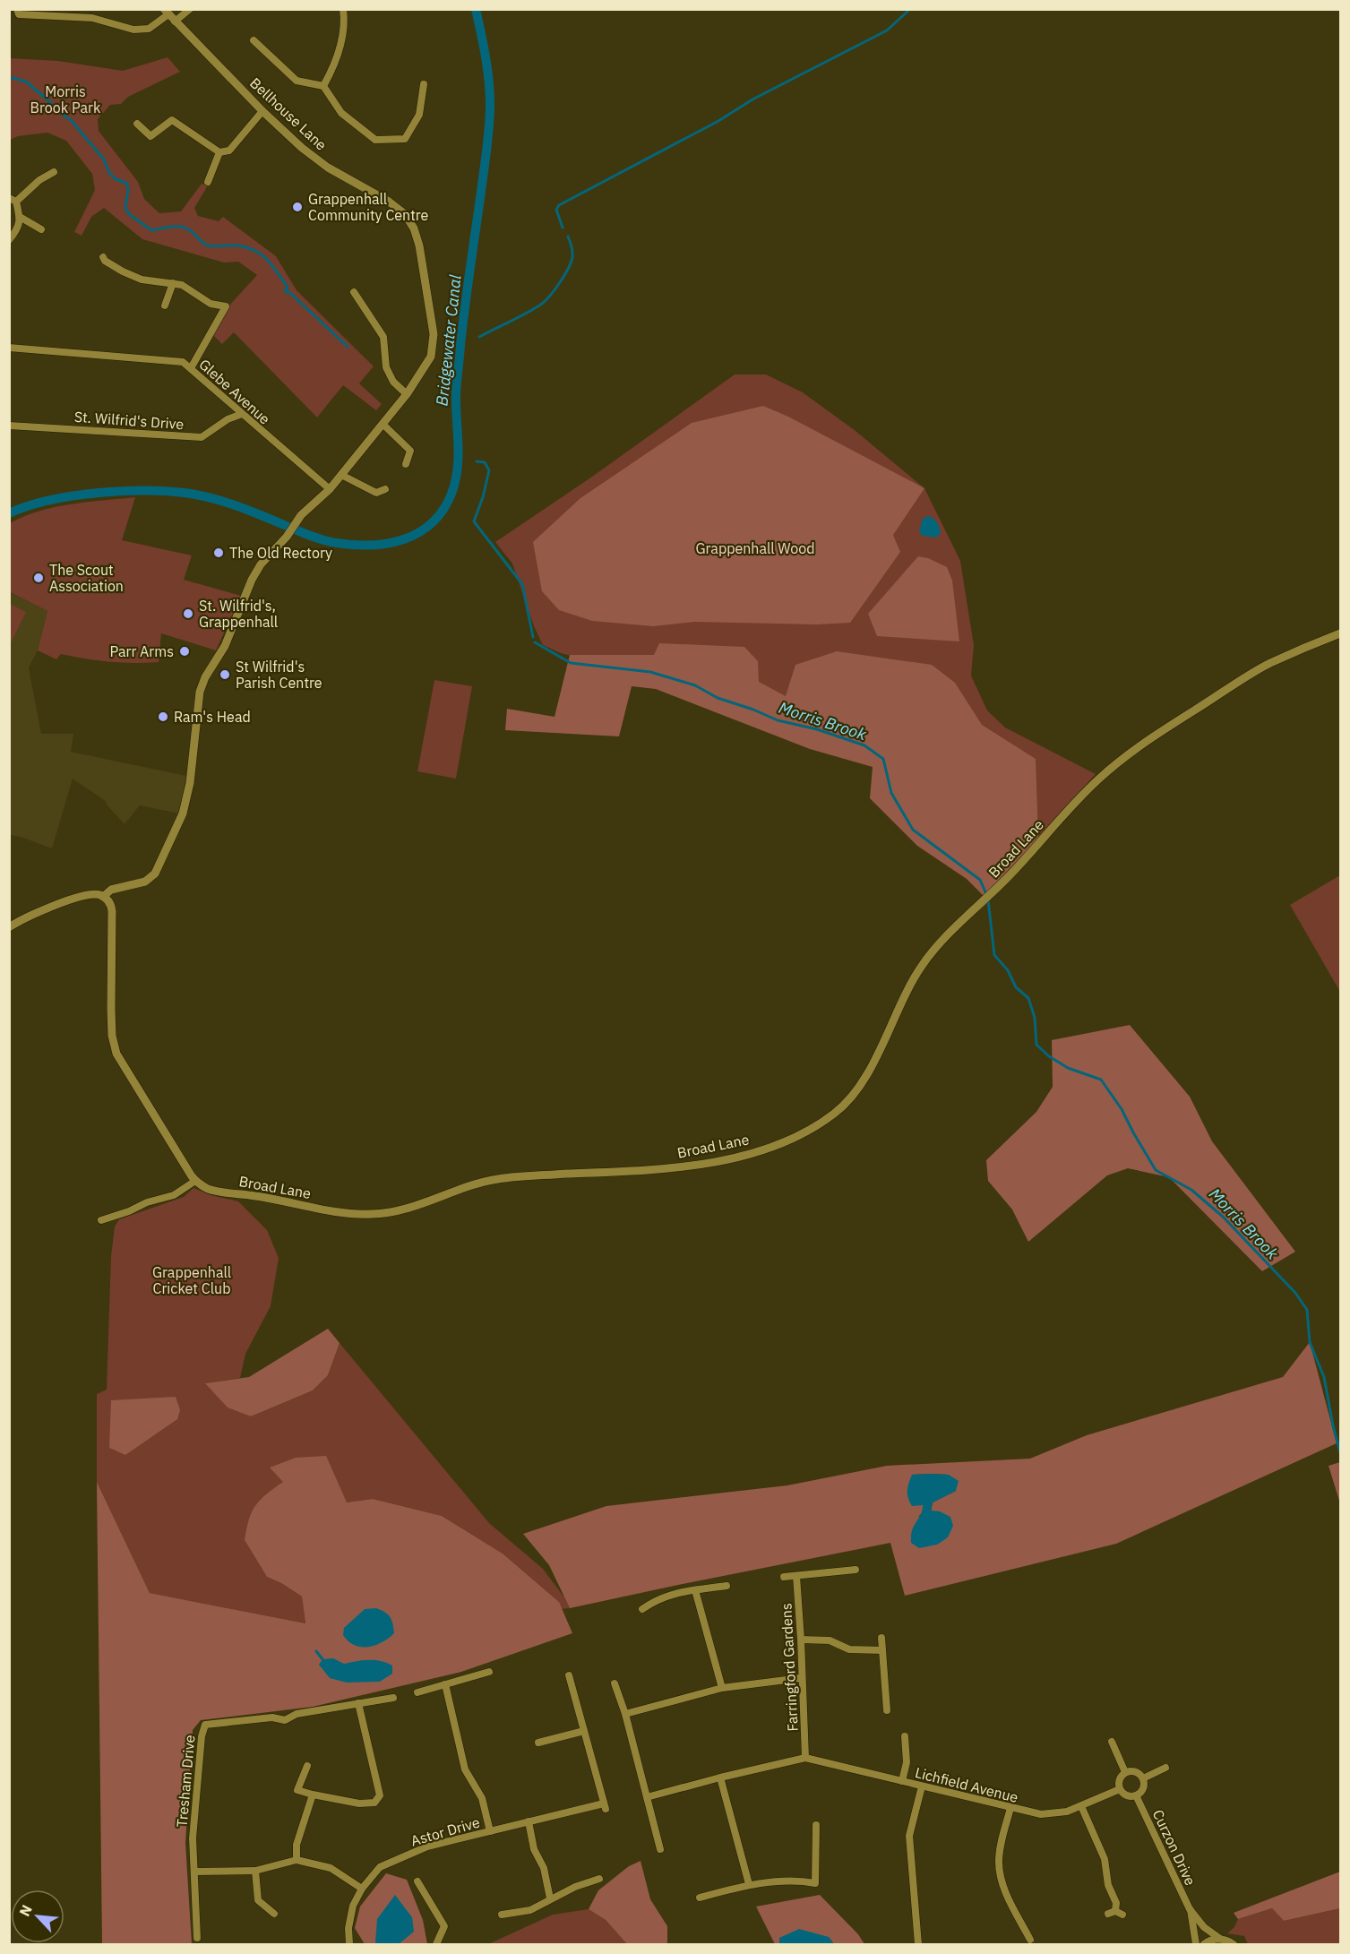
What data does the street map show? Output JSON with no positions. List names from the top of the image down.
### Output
{
  "streets": {
    "street": [
      "Bellhouse Lane",
      "Glebe Avenue",
      "St. Wilfrid's Drive",
      "Broad Lane",
      "Farringford Gardens",
      "Tresham Drive",
      "Lichfield Avenue",
      "Astor Drive",
      "Curzon Drive"
    ]
  },
  "crossings": [
    ["Bellhouse Lane", "Glebe Avenue"],
    ["Glebe Avenue", "St. Wilfrid's Drive"],
    ["Farringford Gardens", "Lichfield Avenue"],
    ["Lichfield Avenue", "Curzon Drive"]
  ],
  "water": ["Bridgewater Canal", "Morris Brook"],
  "parks": ["Morris Brook Park", "Grappenhall Wood", "Grappenhall Cricket Club"],
  "places": [
    "Grappenhall Community Centre",
    "The Old Rectory",
    "The Scout Association",
    "St. Wilfrid's, Grappenhall",
    "Parr Arms",
    "St Wilfrid's Parish Centre",
    "Ram's Head"
  ],
  "north": "top left"
}
